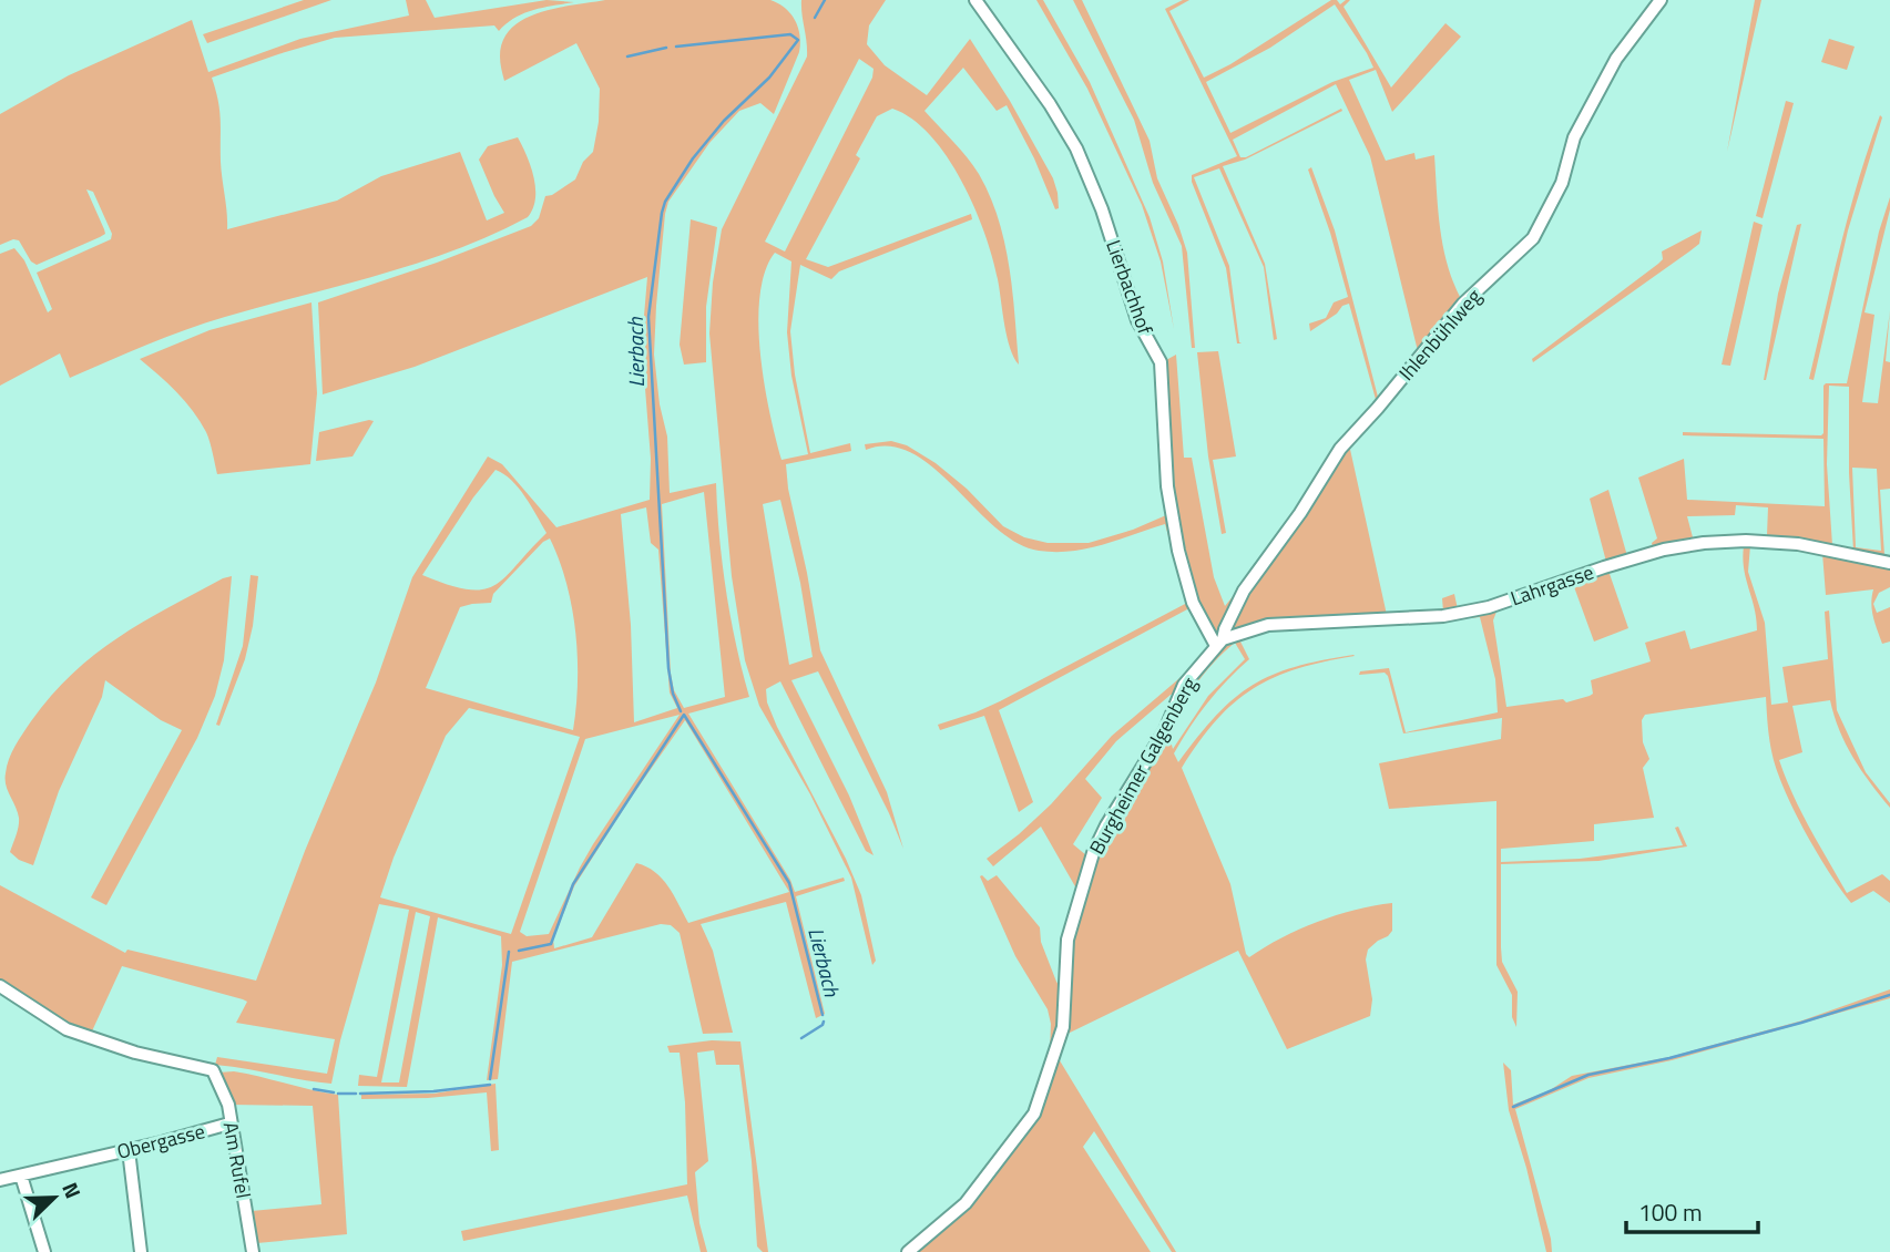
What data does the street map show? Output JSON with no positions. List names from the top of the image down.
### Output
{
  "streets": {
    "street": [
      "Lierbachhof",
      "Ihlenbühlweg",
      "Lahrgasse",
      "Burgheimer Galgenberg",
      "Obergasse",
      "Am Rufel"
    ]
  },
  "crossings": [
    ["Lierbachhof", "Ihlenbühlweg"],
    ["Lierbachhof", "Lahrgasse"],
    ["Lierbachhof", "Burgheimer Galgenberg"],
    ["Ihlenbühlweg", "Lahrgasse"],
    ["Ihlenbühlweg", "Burgheimer Galgenberg"],
    ["Lahrgasse", "Burgheimer Galgenberg"],
    ["Obergasse", "Am Rufel"]
  ],
  "water": ["Lierbach"],
  "scale_bar": "100 m",
  "north": "top right"
}
